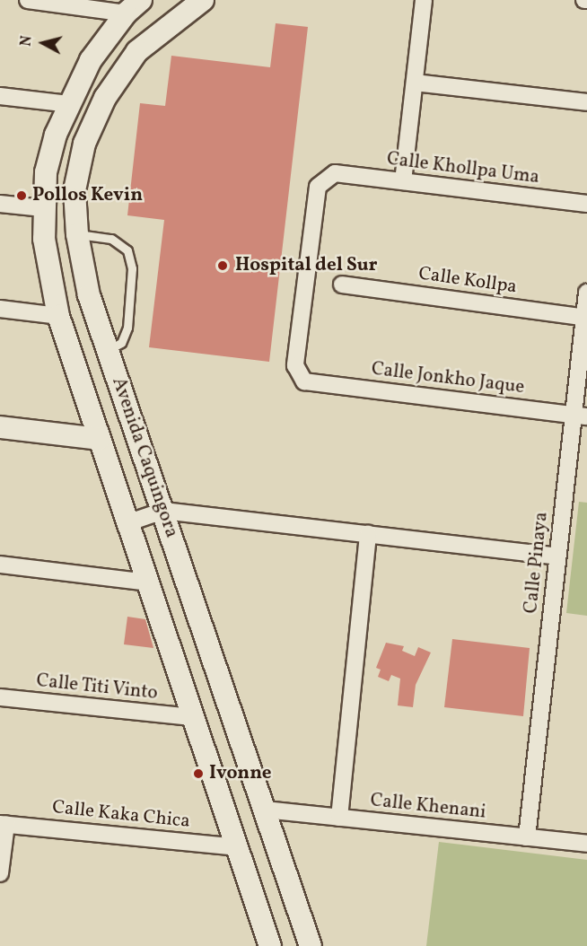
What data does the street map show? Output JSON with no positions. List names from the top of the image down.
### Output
{
  "streets": {
    "street": [
      "Calle Khollpa Uma",
      "Calle Kollpa",
      "Calle Jonkho Jaque",
      "Avenida Caquingora",
      "Calle Pinaya",
      "Calle Titi Vinto",
      "Calle Khenani",
      "Calle Kaka Chica"
    ]
  },
  "crossings": [
    ["Calle Khollpa Uma", "Calle Jonkho Jaque"],
    ["Calle Kollpa", "Calle Pinaya"],
    ["Calle Jonkho Jaque", "Calle Pinaya"],
    ["Avenida Caquingora", "Calle Titi Vinto"],
    ["Avenida Caquingora", "Calle Khenani"],
    ["Avenida Caquingora", "Calle Kaka Chica"],
    ["Calle Pinaya", "Calle Khenani"]
  ],
  "places": ["Pollos Kevin", "Hospital del Sur", "Ivonne"],
  "north": "left"
}
